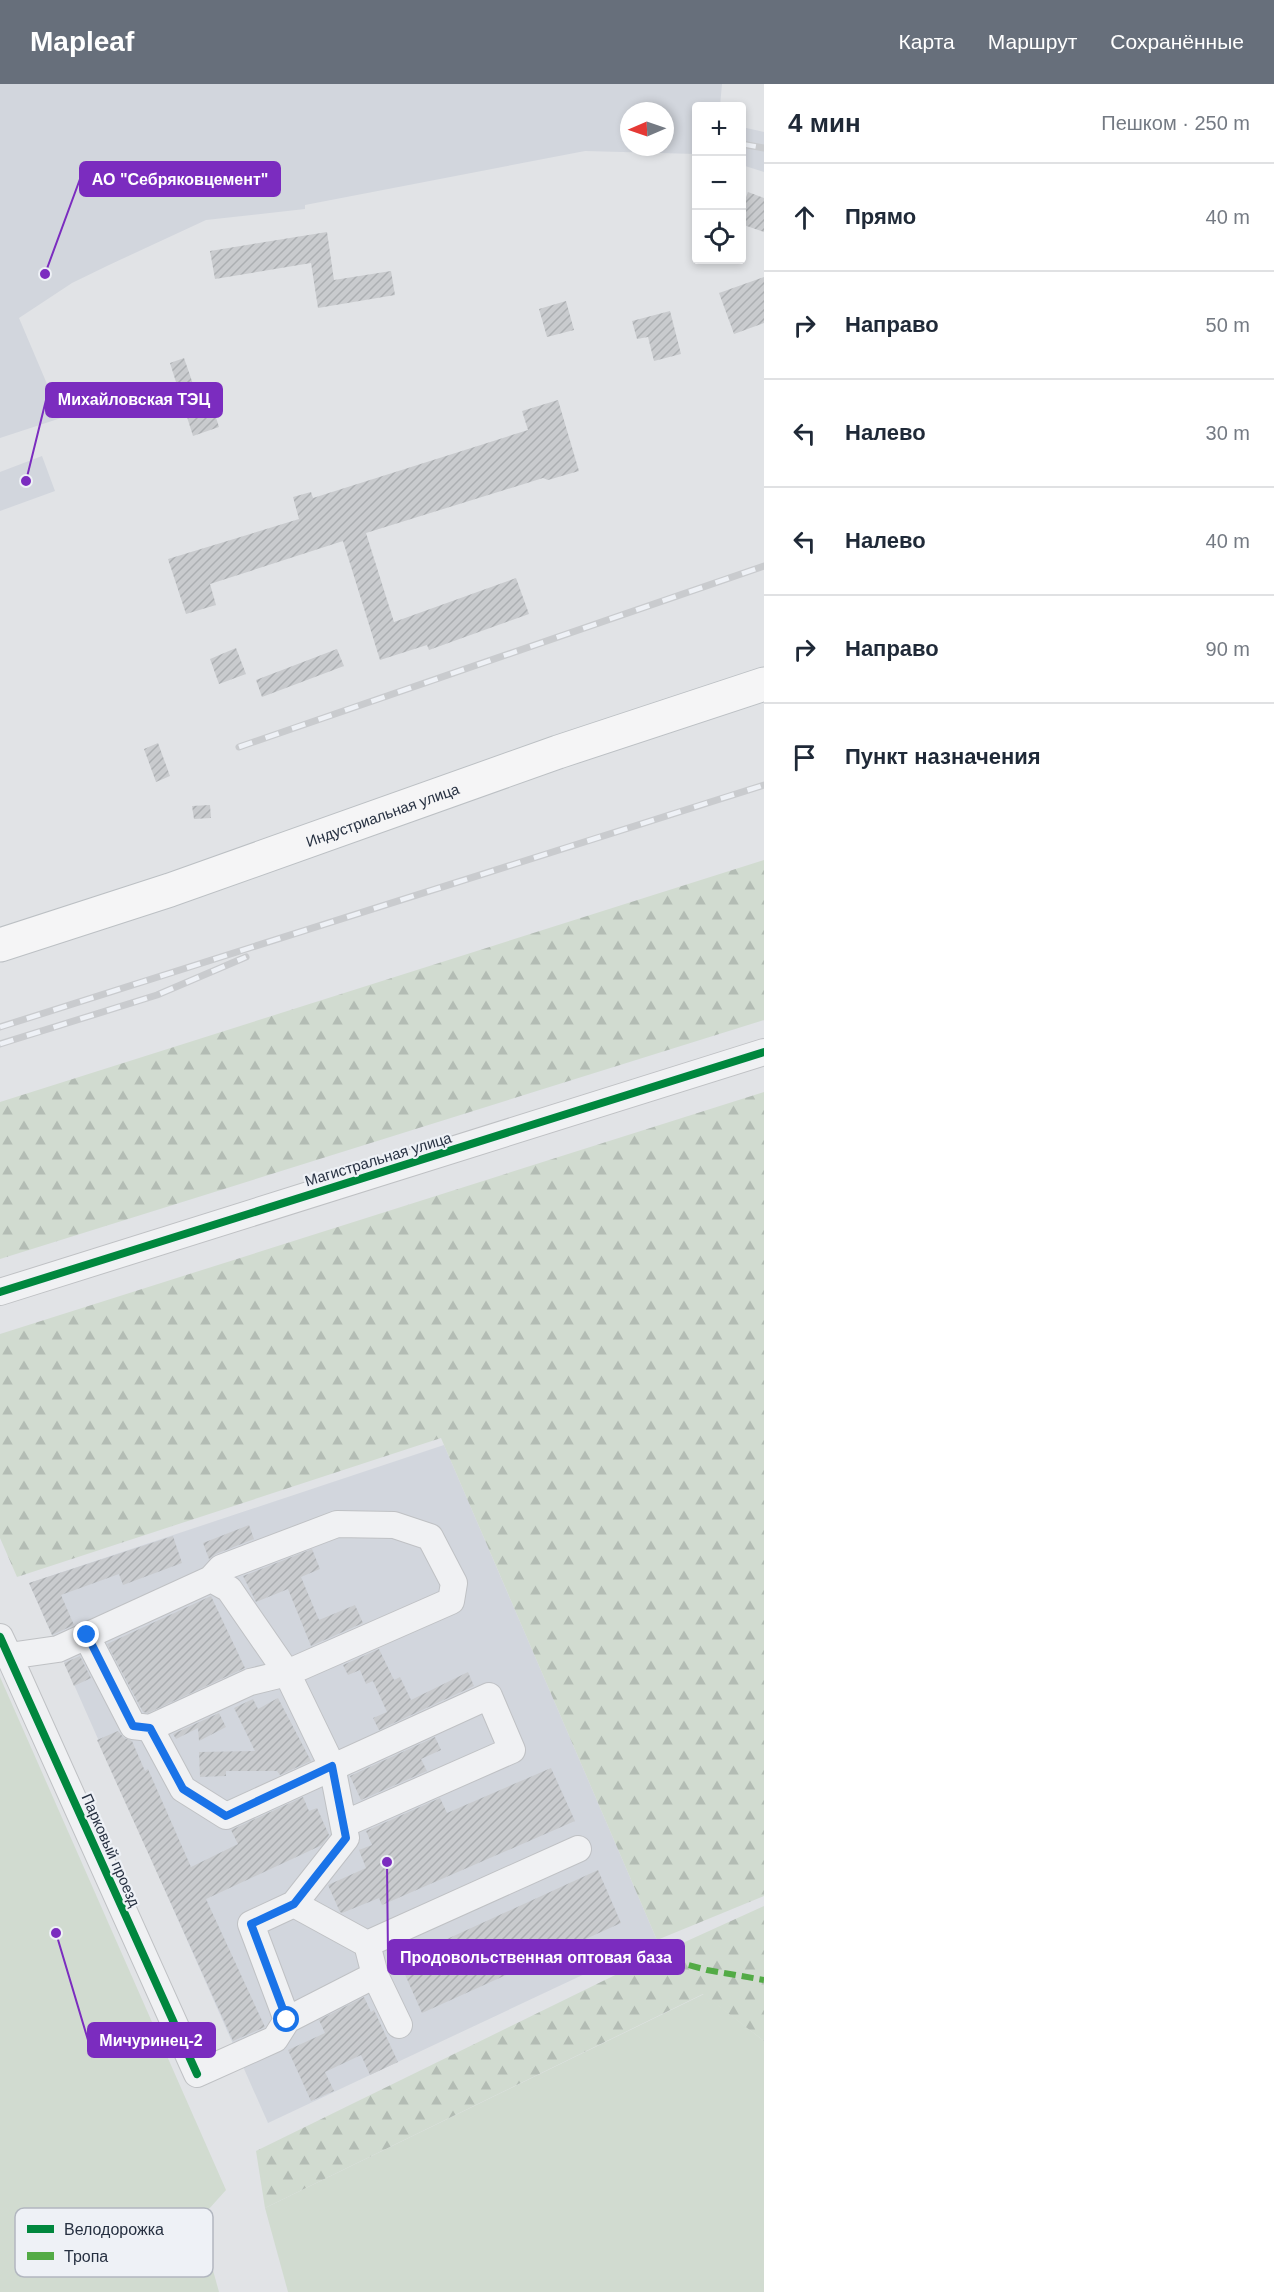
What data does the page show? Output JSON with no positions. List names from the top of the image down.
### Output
{
  "streets": {
    "main road": ["Индустриальная улица"],
    "street": ["Магистральная улица", "Парковый проезд"]
  },
  "places": [
    "АО \"Себряковцемент\"",
    "Михайловская ТЭЦ",
    "Продовольственная оптовая база",
    "Мичуринец-2"
  ],
  "legend": ["Велодорожка", "Тропа"],
  "north": "left",
  "page": {
    "header": "Mapleaf",
    "nav": ["Карта", "Маршрут", "Сохранённые"],
    "heading": ["4 мин", "Пешком · 250 m"],
    "map_buttons": ["+", "−"],
    "list": [
      ["Прямо", "40 m"],
      ["Направо", "50 m"],
      ["Налево", "30 m"],
      ["Налево", "40 m"],
      ["Направо", "90 m"],
      "Пункт назначения"
    ]
  }
}
